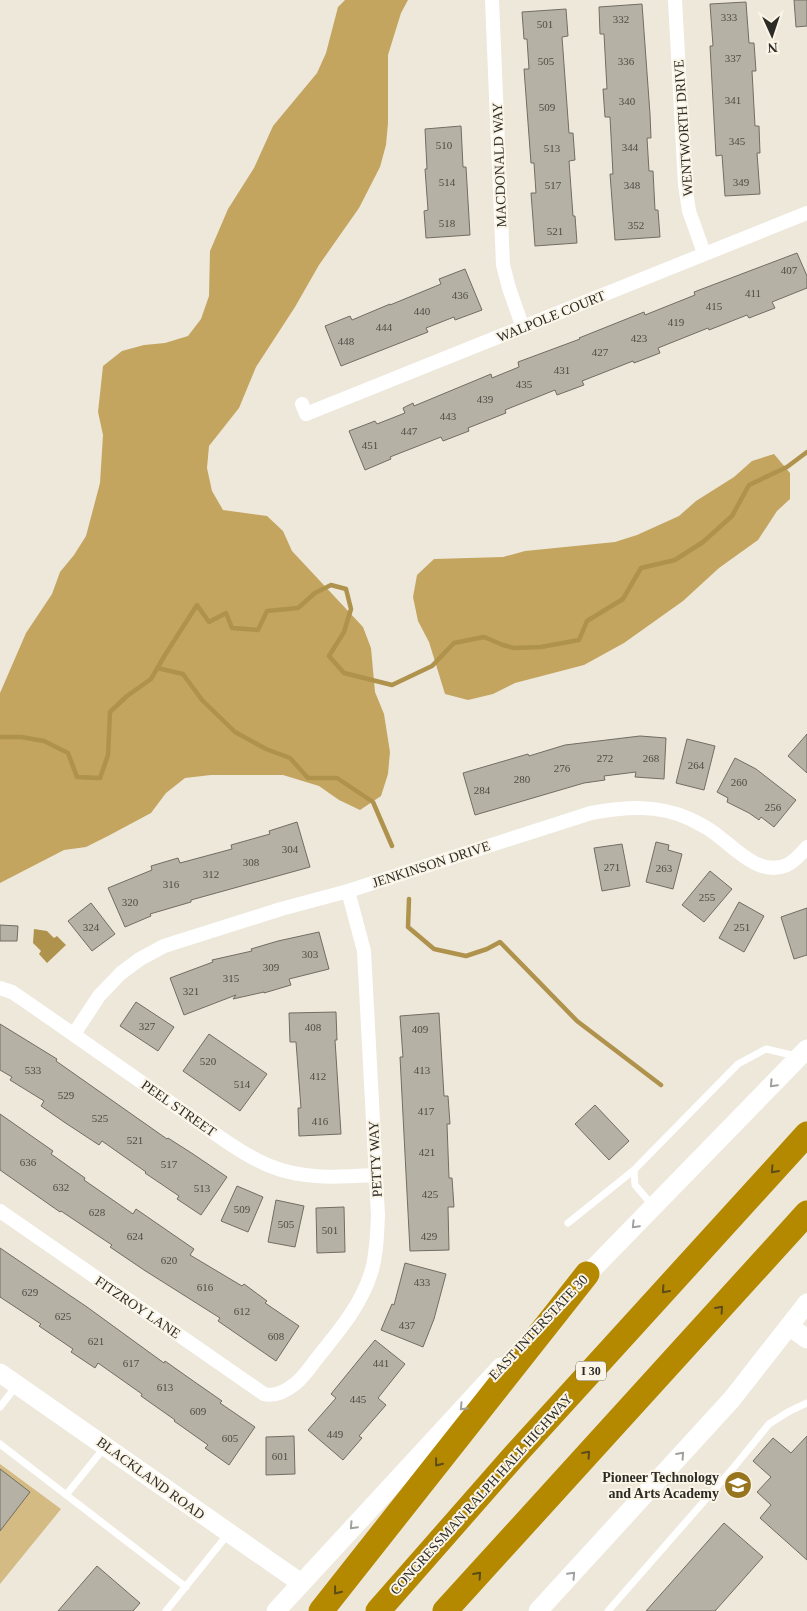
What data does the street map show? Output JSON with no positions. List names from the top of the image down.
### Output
{
  "streets": {
    "highway": ["I 30", "CONGRESSMAN RALPH HALL HIGHWAY"],
    "main road": ["EAST INTERSTATE 30", "BLACKLAND ROAD"],
    "street": [
      "WENTWORTH DRIVE",
      "MACDONALD WAY",
      "WALPOLE COURT",
      "JENKINSON DRIVE",
      "PEEL STREET",
      "PETTY WAY",
      "FITZROY LANE"
    ]
  },
  "crossings": [
    ["WENTWORTH DRIVE", "WALPOLE COURT"],
    ["MACDONALD WAY", "WALPOLE COURT"],
    ["JENKINSON DRIVE", "PEEL STREET"],
    ["JENKINSON DRIVE", "PETTY WAY"],
    ["PEEL STREET", "PETTY WAY"],
    ["PETTY WAY", "FITZROY LANE"],
    ["EAST INTERSTATE 30", "BLACKLAND ROAD"]
  ],
  "one_way": ["EAST INTERSTATE 30"],
  "places": {
    "school or university": ["Pioneer Technology and Arts Academy"]
  },
  "house_numbers": [
    "333",
    "332",
    "501",
    "337",
    "505",
    "336",
    "341",
    "340",
    "509",
    "345",
    "510",
    "344",
    "513",
    "514",
    "349",
    "517",
    "348",
    "518",
    "352",
    "521",
    "407",
    "411",
    "436",
    "415",
    "440",
    "419",
    "444",
    "423",
    "448",
    "427",
    "431",
    "435",
    "439",
    "443",
    "447",
    "451",
    "272",
    "268",
    "264",
    "276",
    "280",
    "260",
    "284",
    "256",
    "304",
    "308",
    "271",
    "263",
    "312",
    "316",
    "255",
    "320",
    "324",
    "251",
    "303",
    "309",
    "315",
    "321",
    "327",
    "408",
    "409",
    "520",
    "533",
    "413",
    "412",
    "514",
    "529",
    "417",
    "525",
    "416",
    "521",
    "421",
    "636",
    "517",
    "632",
    "513",
    "425",
    "509",
    "628",
    "505",
    "501",
    "624",
    "429",
    "620",
    "433",
    "616",
    "629",
    "612",
    "625",
    "437",
    "608",
    "621",
    "617",
    "441",
    "613",
    "445",
    "609",
    "449",
    "605",
    "601"
  ],
  "north": "bottom"
}
